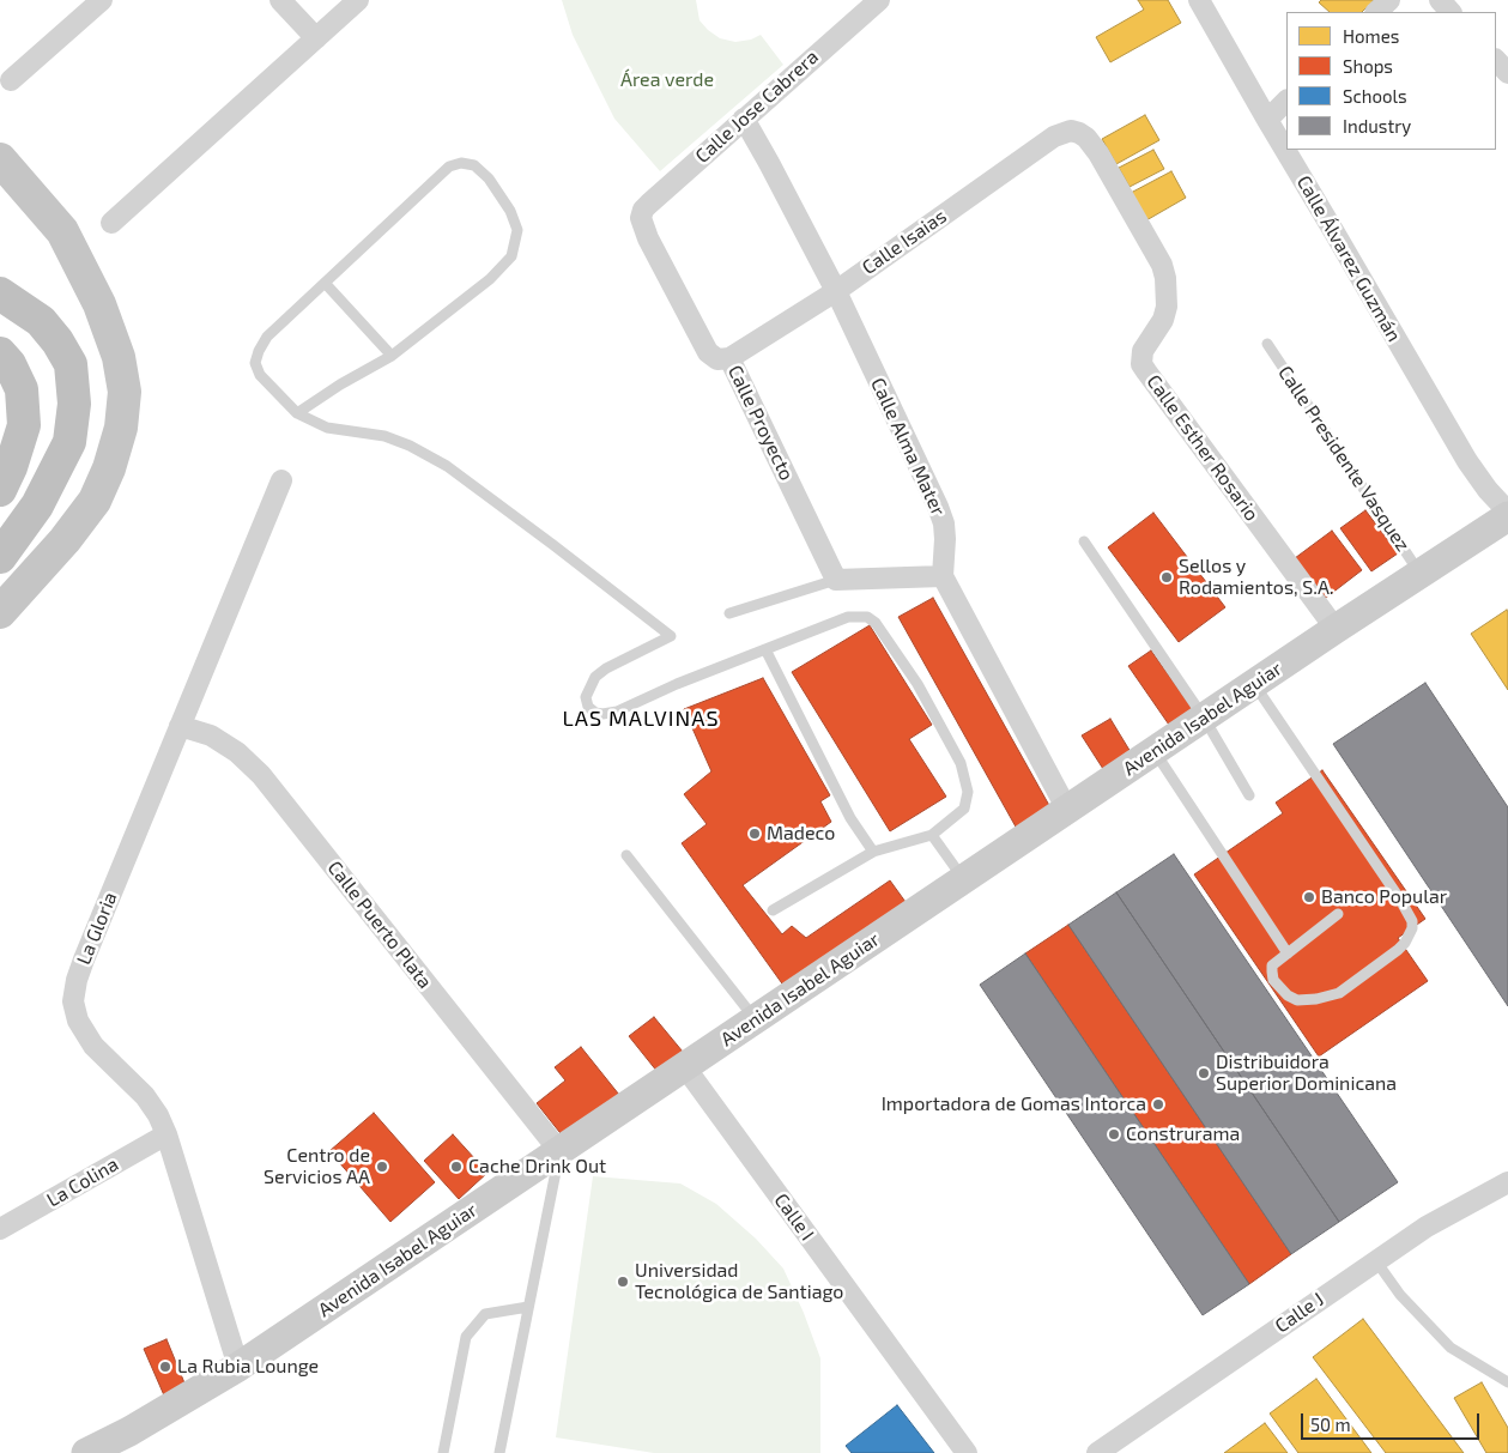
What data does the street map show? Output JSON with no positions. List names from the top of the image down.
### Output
{
  "streets": {
    "main road": ["Avenida Isabel Aguiar"],
    "street": [
      "Calle Jose Cabrera",
      "Calle Isaias",
      "Calle Álvarez Guzmán",
      "Calle Proyecto",
      "Calle Alma Mater",
      "Calle Esther Rosario",
      "Calle Puerto Plata",
      "La Gloria",
      "La Colina",
      "Calle I",
      "Calle J"
    ],
    "lane": ["Calle Presidente Vasquez"]
  },
  "crossings": [
    ["Calle Jose Cabrera", "Calle Proyecto"],
    ["Calle Jose Cabrera", "Calle Alma Mater"],
    ["Calle Isaias", "Calle Proyecto"],
    ["Calle Isaias", "Calle Alma Mater"],
    ["Calle Isaias", "Calle Esther Rosario"],
    ["Calle Esther Rosario", "Avenida Isabel Aguiar"],
    ["Calle Presidente Vasquez", "Avenida Isabel Aguiar"],
    ["Avenida Isabel Aguiar", "Calle Puerto Plata"],
    ["Avenida Isabel Aguiar", "La Gloria"],
    ["Avenida Isabel Aguiar", "Calle I"],
    ["Calle Puerto Plata", "La Gloria"],
    ["La Gloria", "La Colina"]
  ],
  "districts": ["LAS MALVINAS"],
  "parks": ["Área verde"],
  "places": [
    "Sellos y Rodamientos, S.A.",
    "Madeco",
    "Banco Popular",
    "Distribuidora Superior Dominicana",
    "Importadora de Gomas Intorca",
    "Construrama",
    "Centro de Servicios AA",
    "Cache Drink Out",
    "Universidad Tecnológica de Santiago",
    "La Rubia Lounge"
  ],
  "legend": [
    "Homes",
    "Shops",
    "Schools",
    "Industry"
  ],
  "scale_bar": "50 m"
}
